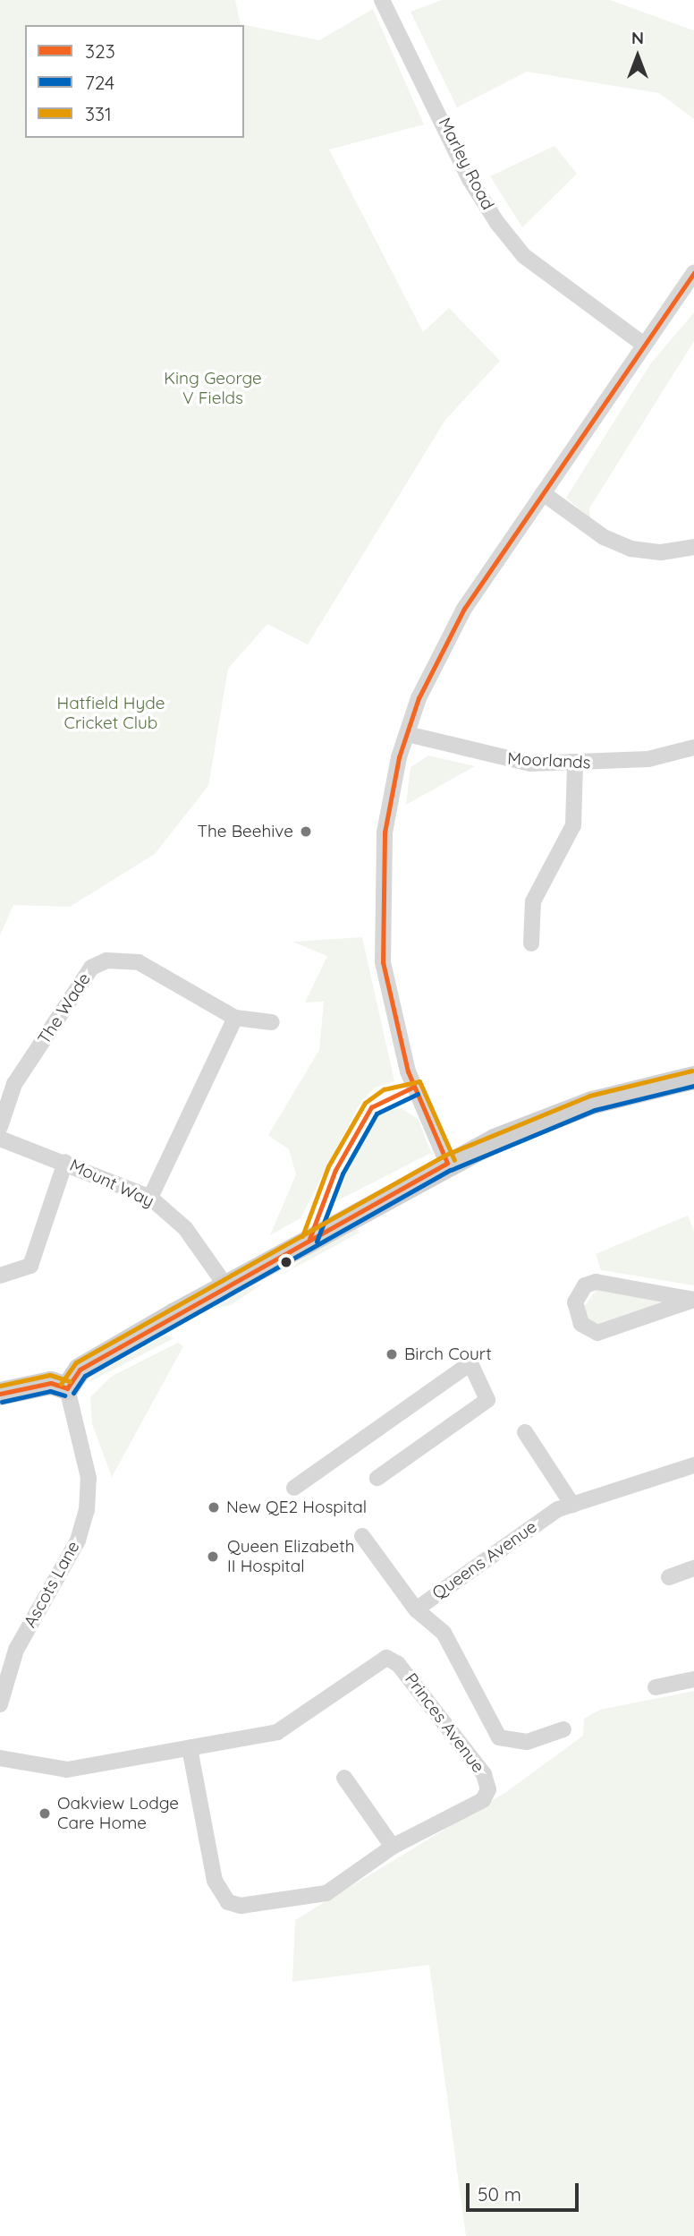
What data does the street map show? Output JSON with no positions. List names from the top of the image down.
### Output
{
  "streets": {
    "street": [
      "Marley Road",
      "Moorlands",
      "The Wade",
      "Mount Way",
      "Queens Avenue",
      "Ascots Lane",
      "Princes Avenue"
    ]
  },
  "parks": ["King George V Fields", "Hatfield Hyde Cricket Club"],
  "places": [
    "The Beehive",
    "Birch Court",
    "New QE2 Hospital",
    "Queen Elizabeth II Hospital",
    "Oakview Lodge Care Home"
  ],
  "lines": ["transit line 323", "transit line 331", "transit line 724"],
  "legend": ["323", "724", "331"],
  "scale_bar": "50 m",
  "north": "top"
}
